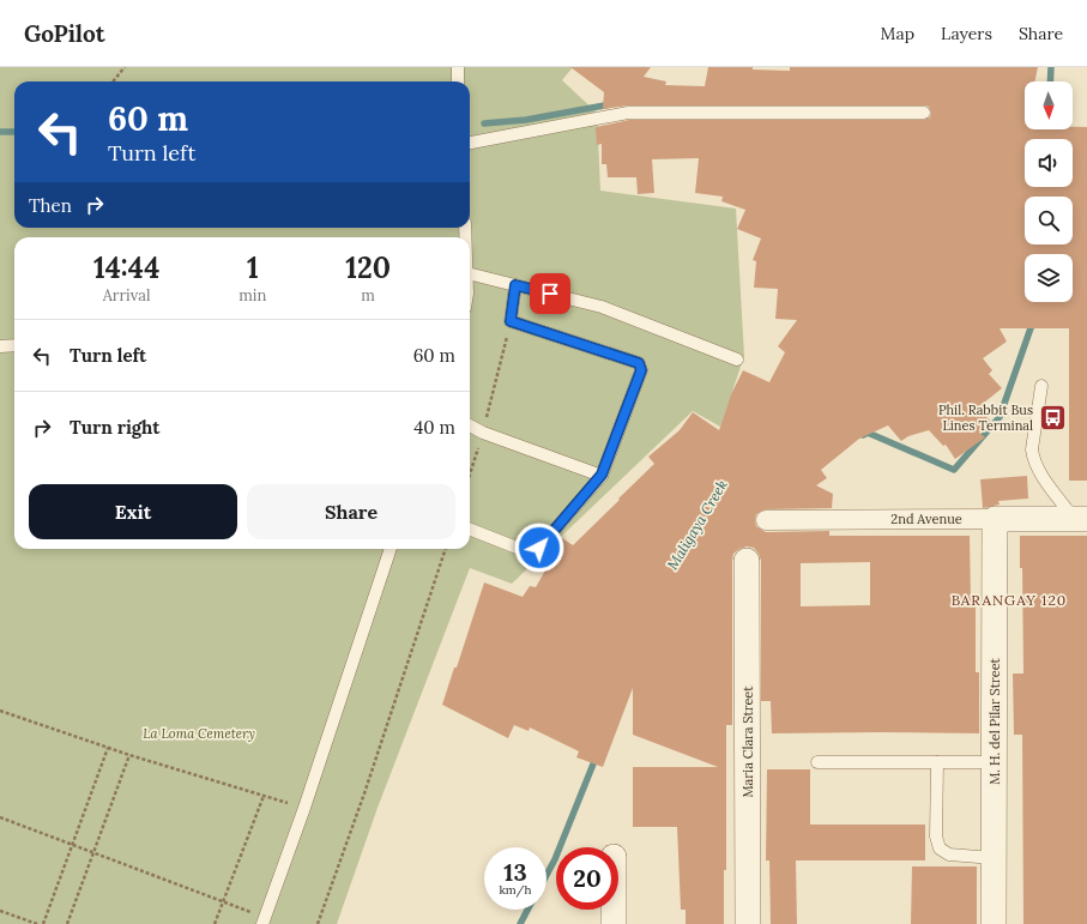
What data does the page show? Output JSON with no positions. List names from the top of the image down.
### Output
{
  "streets": {
    "street": ["2nd Avenue", "M. H. del Pilar Street", "Maria Clara Street"]
  },
  "crossings": [
    ["2nd Avenue", "M. H. del Pilar Street"]
  ],
  "districts": ["BARANGAY 120"],
  "water": ["Maligaya Creek"],
  "parks": ["La Loma Cemetery"],
  "places": {
    "bus stop": ["Phil. Rabbit Bus Lines Terminal"]
  },
  "north": "bottom",
  "page": {
    "header": "GoPilot",
    "nav": ["Map", "Layers", "Share"],
    "turn": ["60 m", "Turn left"],
    "then": "Then",
    "eta": [
      "14:44",
      "Arrival",
      "1",
      "min",
      "120",
      "m"
    ],
    "list": [
      {
        "name": "Turn left",
        "value": "60 m"
      },
      {
        "name": "Turn right",
        "value": "40 m"
      }
    ],
    "buttons": ["Exit", "Share"],
    "speed": "13 km/h",
    "limit": "20"
  }
}
